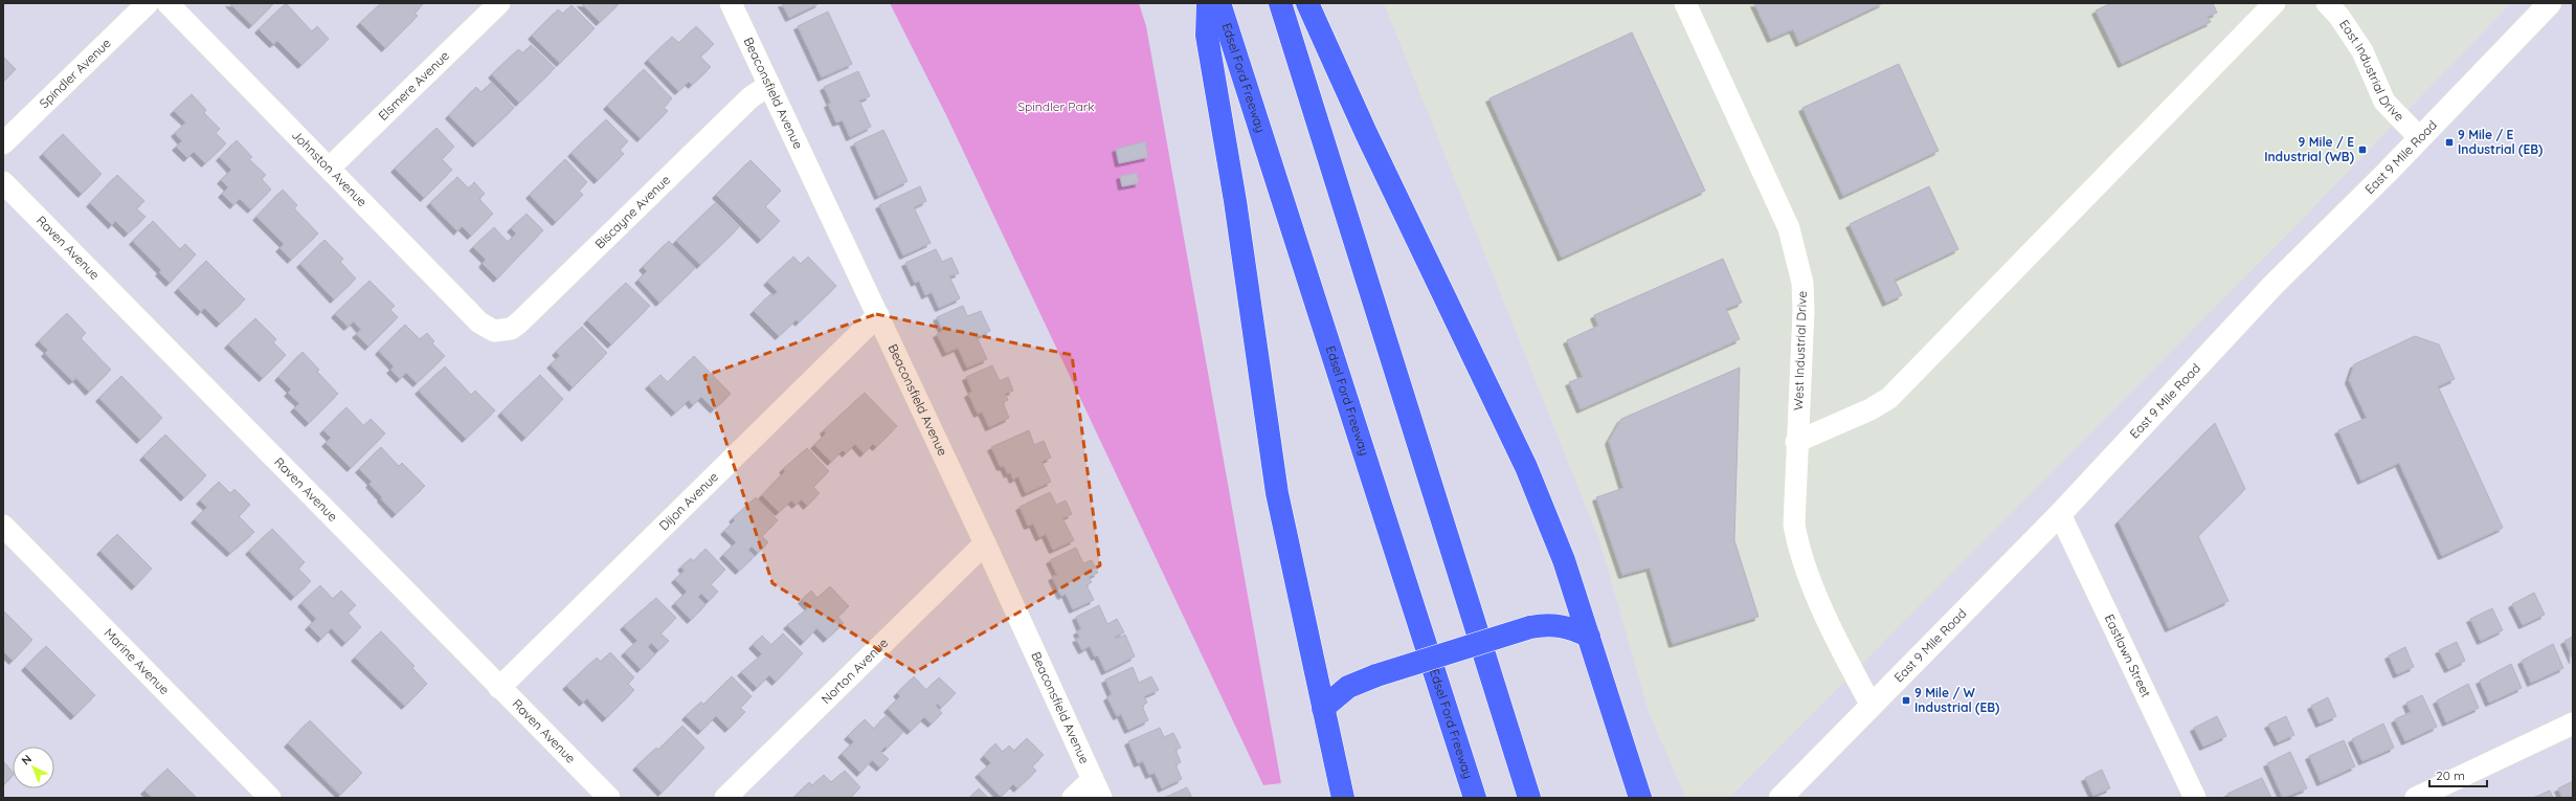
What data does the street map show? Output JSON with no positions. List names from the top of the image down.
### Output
{
  "streets": {
    "highway": ["Edsel Ford Freeway"],
    "main road": ["East 9 Mile Road"],
    "street": [
      "East Industrial Drive",
      "Spindler Avenue",
      "Elsmere Avenue",
      "Beaconsfield Avenue",
      "Johnston Avenue",
      "Biscayne Avenue",
      "Raven Avenue",
      "West Industrial Drive",
      "Dijon Avenue",
      "Eastlawn Street",
      "Marine Avenue",
      "Norton Avenue"
    ]
  },
  "crossings": [
    ["East Industrial Drive", "East 9 Mile Road"],
    ["Elsmere Avenue", "Johnston Avenue"],
    ["Beaconsfield Avenue", "Biscayne Avenue"],
    ["Beaconsfield Avenue", "Dijon Avenue"],
    ["Beaconsfield Avenue", "Norton Avenue"],
    ["East 9 Mile Road", "West Industrial Drive"],
    ["East 9 Mile Road", "Eastlawn Street"],
    ["Johnston Avenue", "Biscayne Avenue"],
    ["Raven Avenue", "Dijon Avenue"]
  ],
  "parks": ["Spindler Park"],
  "places": {
    "transit": ["9 Mile / E Industrial (EB)", "9 Mile / E Industrial (WB)", "9 Mile / W Industrial (EB)"]
  },
  "scale_bar": "20 m",
  "north": "top left"
}
